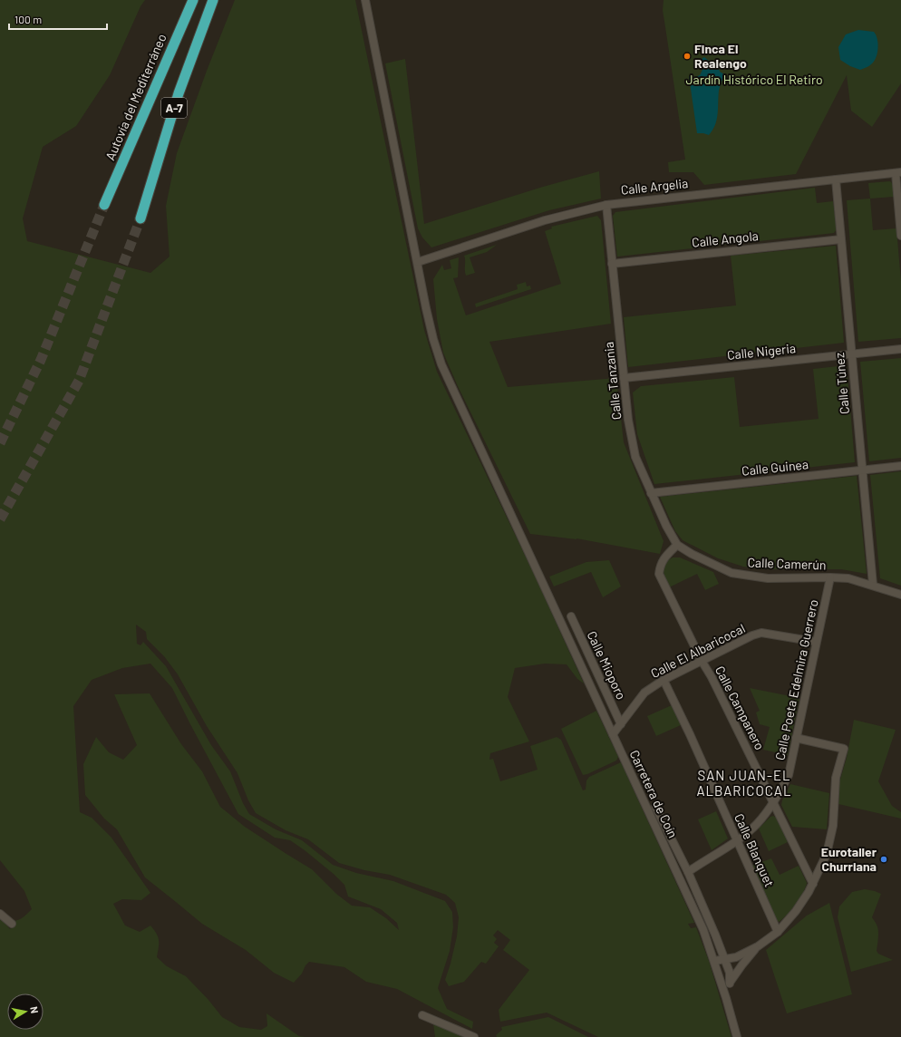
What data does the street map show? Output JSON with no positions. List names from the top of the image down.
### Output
{
  "streets": {
    "highway": ["Autovía del Mediterráneo", "A-7"],
    "street": [
      "Calle Argelia",
      "Calle Angola",
      "Calle Nigeria",
      "Calle Tanzania",
      "Calle Túnez",
      "Calle Guinea",
      "Calle Camerún",
      "Calle El Albaricocal",
      "Calle Mioporo",
      "Calle Poeta Edelmira Guerrero",
      "Calle Campanero",
      "Carretera de Coín",
      "Calle Blanquet"
    ]
  },
  "crossings": [
    ["Calle Argelia", "Calle Tanzania"],
    ["Calle Argelia", "Calle Túnez"],
    ["Calle Argelia", "Carretera de Coín"],
    ["Calle Angola", "Calle Tanzania"],
    ["Calle Angola", "Calle Túnez"],
    ["Calle Nigeria", "Calle Tanzania"],
    ["Calle Nigeria", "Calle Túnez"],
    ["Calle Tanzania", "Calle Guinea"],
    ["Calle Tanzania", "Calle Camerún"],
    ["Calle Tanzania", "Calle Campanero"],
    ["Calle Túnez", "Calle Guinea"],
    ["Calle Túnez", "Calle Camerún"],
    ["Calle Camerún", "Calle Poeta Edelmira Guerrero"],
    ["Calle Camerún", "Calle Campanero"],
    ["Calle El Albaricocal", "Calle Mioporo"],
    ["Calle El Albaricocal", "Calle Poeta Edelmira Guerrero"],
    ["Calle El Albaricocal", "Calle Campanero"],
    ["Calle El Albaricocal", "Carretera de Coín"],
    ["Calle El Albaricocal", "Calle Blanquet"],
    ["Calle Poeta Edelmira Guerrero", "Calle Campanero"],
    ["Calle Poeta Edelmira Guerrero", "Carretera de Coín"],
    ["Calle Poeta Edelmira Guerrero", "Calle Blanquet"]
  ],
  "districts": ["SAN JUAN-EL ALBARICOCAL"],
  "parks": ["Jardín Histórico El Retiro"],
  "places": ["Finca El Realengo", "Eurotaller Churriana"],
  "scale_bar": "100 m",
  "north": "right"
}
